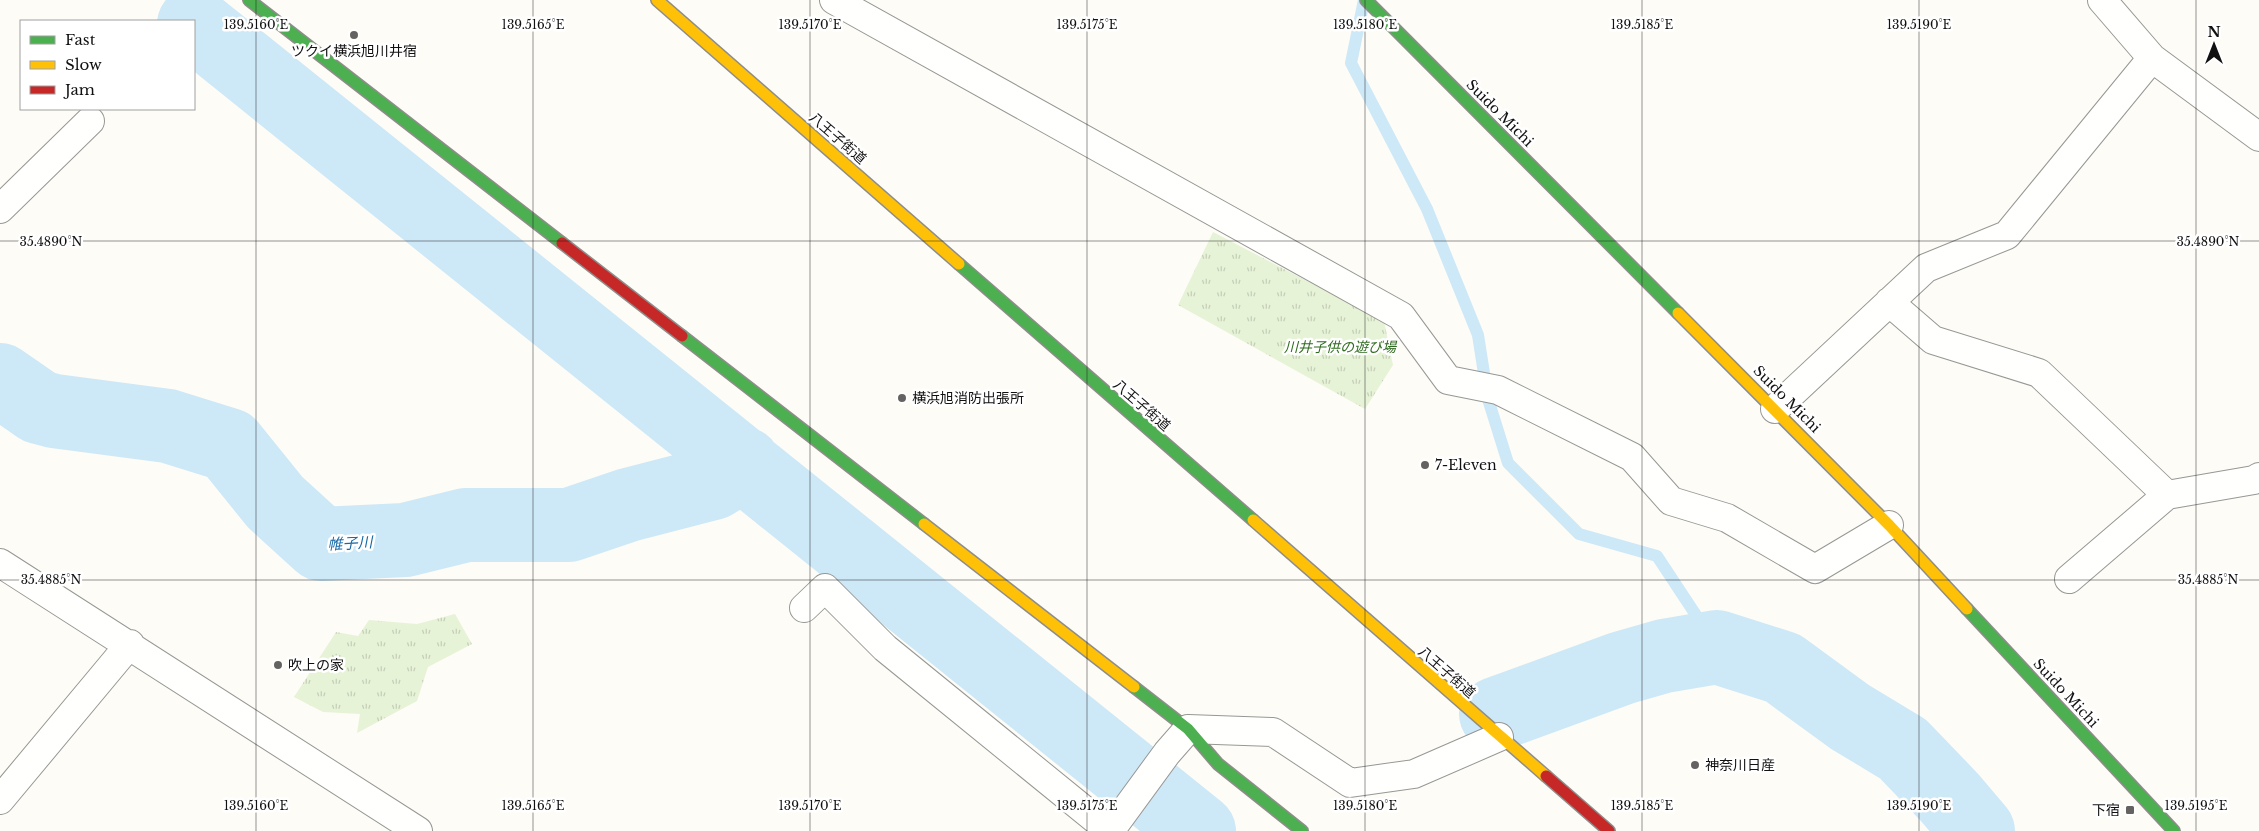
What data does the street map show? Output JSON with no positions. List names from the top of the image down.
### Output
{
  "streets": {
    "main road": ["Suido Michi", "八王子街道"]
  },
  "water": ["帷子川"],
  "parks": ["川井子供の遊び場"],
  "places": {
    "other": [
      "ツクイ横浜旭川井宿",
      "横浜旭消防出張所",
      "7-Eleven",
      "吹上の家",
      "神奈川日産"
    ],
    "transit": ["下宿"]
  },
  "legend": ["Fast", "Slow", "Jam"],
  "north": "top",
  "coordinates": [
    "139.5160°E",
    "139.5165°E",
    "139.5170°E",
    "139.5175°E",
    "139.5180°E",
    "139.5185°E",
    "139.5190°E",
    "35.4890°N",
    "35.4885°N",
    "139.5195°E"
  ]
}
